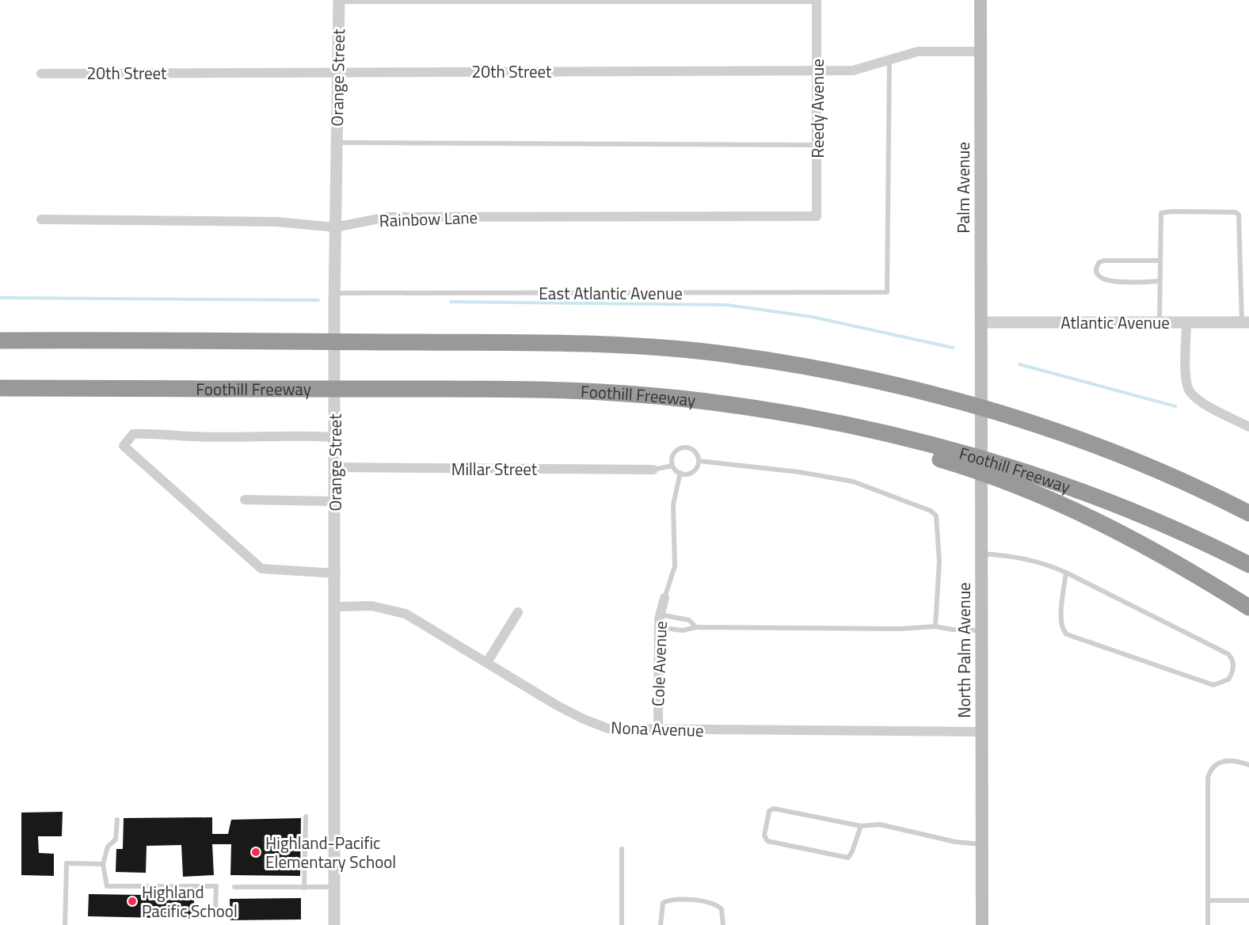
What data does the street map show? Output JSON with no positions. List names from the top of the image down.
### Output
{
  "streets": {
    "highway": ["Foothill Freeway"],
    "main road": ["Palm Avenue", "North Palm Avenue"],
    "street": [
      "20th Street",
      "Orange Street",
      "Reedy Avenue",
      "Rainbow Lane",
      "Atlantic Avenue",
      "Millar Street",
      "Cole Avenue",
      "Nona Avenue"
    ],
    "lane": ["East Atlantic Avenue"]
  },
  "crossings": [
    ["20th Street", "Orange Street"],
    ["20th Street", "Reedy Avenue"],
    ["20th Street", "Palm Avenue"],
    ["20th Street", "East Atlantic Avenue"],
    ["Orange Street", "Rainbow Lane"],
    ["Orange Street", "East Atlantic Avenue"],
    ["Orange Street", "Millar Street"],
    ["Orange Street", "Nona Avenue"],
    ["Reedy Avenue", "Rainbow Lane"],
    ["Palm Avenue", "Atlantic Avenue"],
    ["Palm Avenue", "North Palm Avenue"],
    ["North Palm Avenue", "Nona Avenue"],
    ["Cole Avenue", "Nona Avenue"]
  ],
  "places": ["Highland-Pacific Elementary School", "Highland Pacific School"]
}
